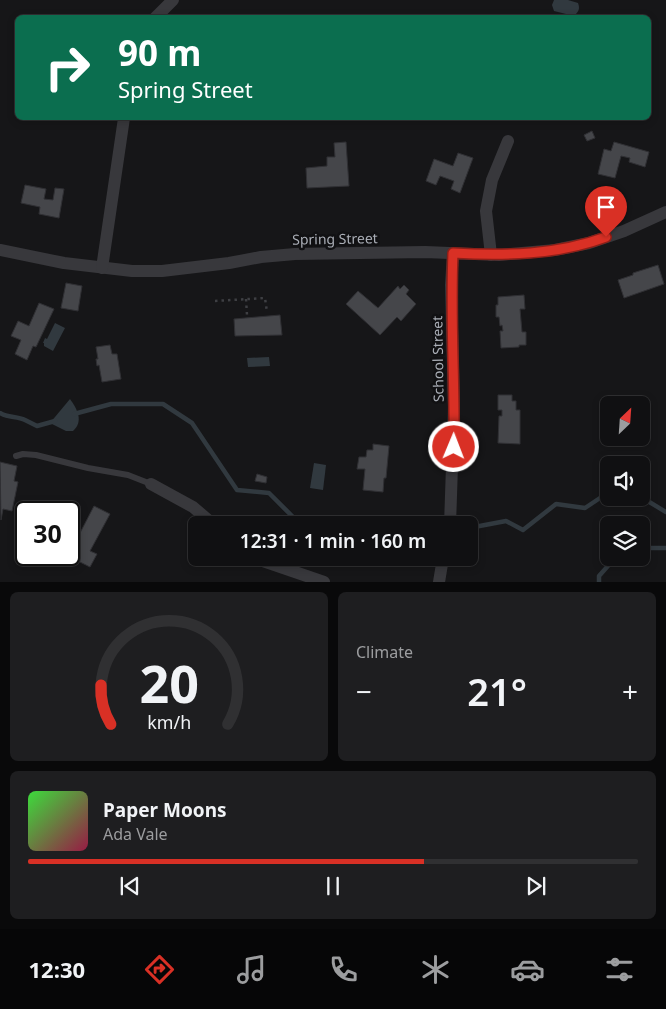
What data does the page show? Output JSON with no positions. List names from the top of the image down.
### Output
{
  "streets": {
    "street": ["Spring Street", "School Street"]
  },
  "crossings": [
    ["Spring Street", "School Street"]
  ],
  "north": "top right",
  "page": {
    "turn": ["90 m", "Spring Street"],
    "limit": "30",
    "trip": "12:31 · 1 min · 160 m",
    "tile": "Climate",
    "heat": ["−", "21°", "+"],
    "song": ["Paper Moons", "Ada Vale"],
    "tabs": "12:30",
    "gauge": ["20", "km/h"]
  }
}
